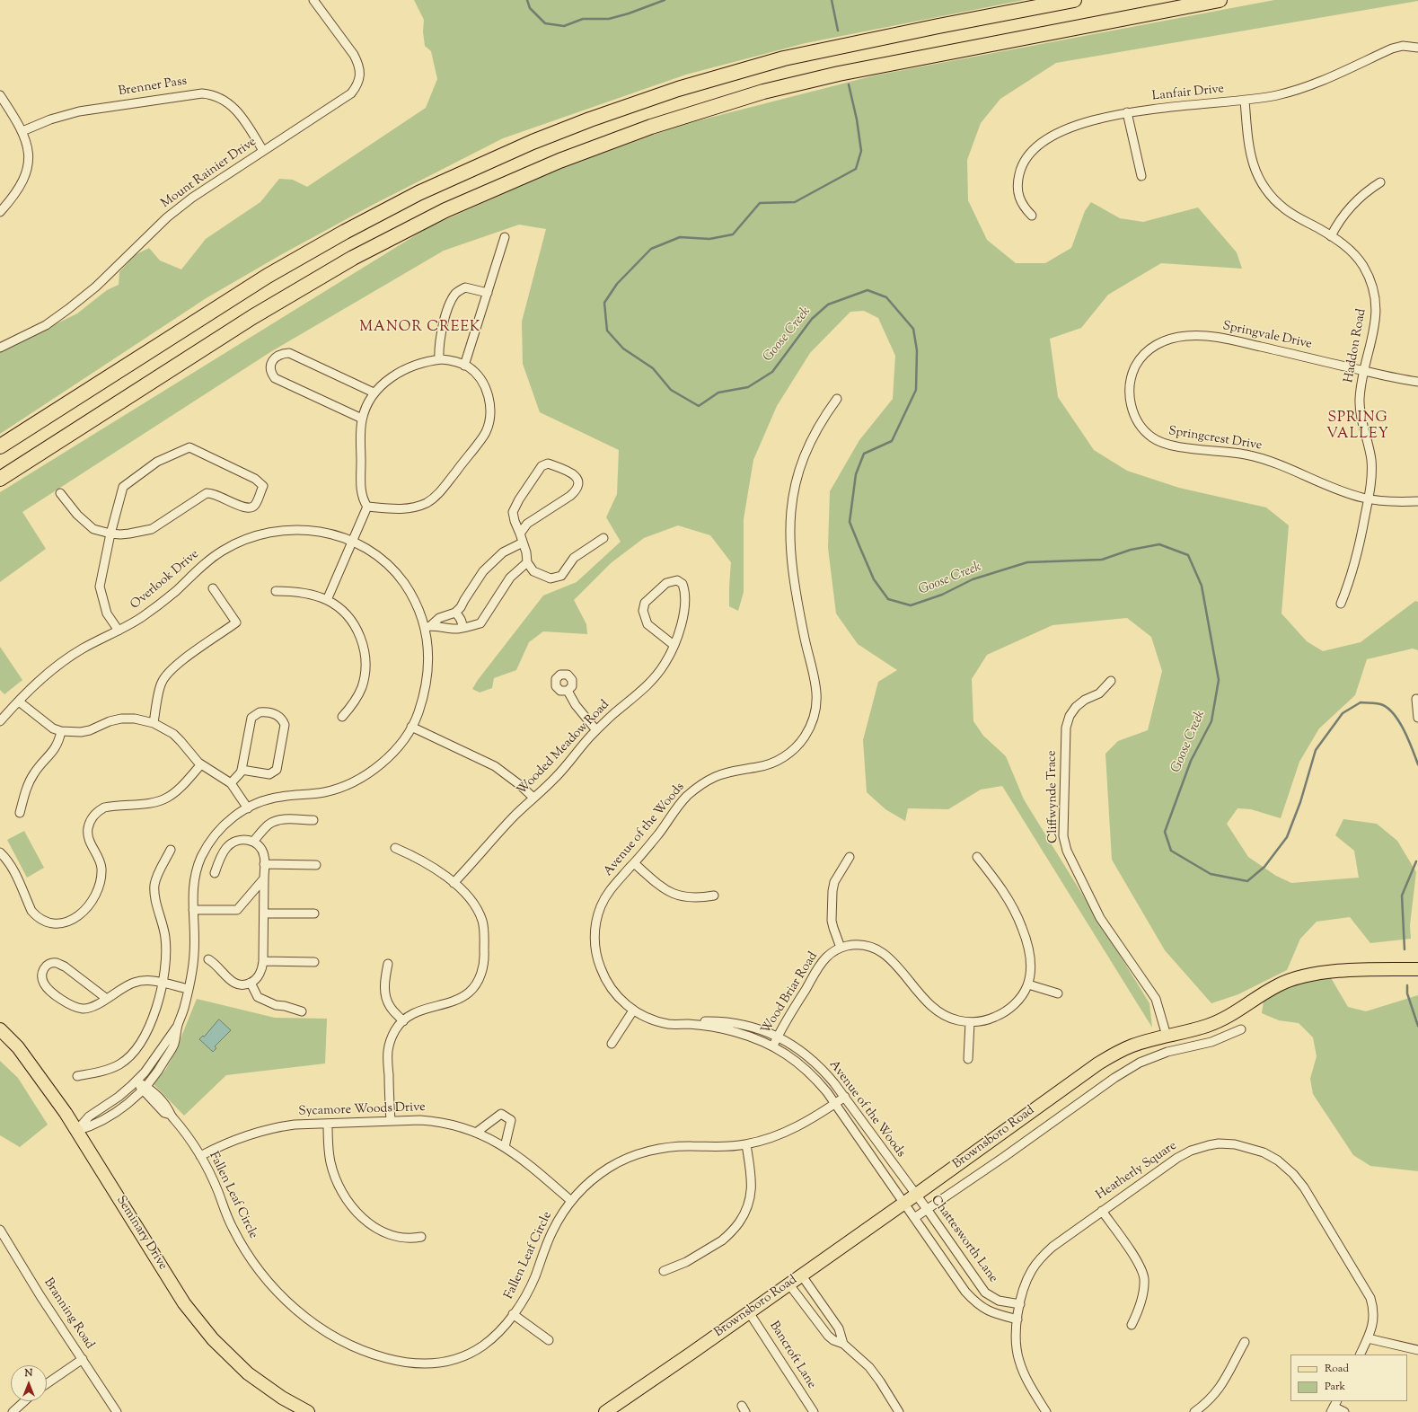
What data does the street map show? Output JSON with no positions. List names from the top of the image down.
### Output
{
  "streets": {
    "main road": ["Brownsboro Road", "Seminary Drive"],
    "street": [
      "Brenner Pass",
      "Lanfair Drive",
      "Mount Rainier Drive",
      "Springvale Drive",
      "Haddon Road",
      "Springcrest Drive",
      "Overlook Drive",
      "Wooded Meadow Road",
      "Cliffwynde Trace",
      "Avenue of the Woods",
      "Wood Briar Road",
      "Sycamore Woods Drive",
      "Heatherly Square",
      "Fallen Leaf Circle",
      "Chattesworth Lane",
      "Branning Road",
      "Bancroft Lane"
    ]
  },
  "crossings": [
    ["Brenner Pass", "Mount Rainier Drive"],
    ["Lanfair Drive", "Haddon Road"],
    ["Springvale Drive", "Haddon Road"],
    ["Springvale Drive", "Springcrest Drive"],
    ["Haddon Road", "Springcrest Drive"],
    ["Cliffwynde Trace", "Brownsboro Road"],
    ["Avenue of the Woods", "Wood Briar Road"],
    ["Avenue of the Woods", "Brownsboro Road"],
    ["Avenue of the Woods", "Fallen Leaf Circle"],
    ["Avenue of the Woods", "Chattesworth Lane"],
    ["Sycamore Woods Drive", "Fallen Leaf Circle"],
    ["Brownsboro Road", "Chattesworth Lane"],
    ["Brownsboro Road", "Bancroft Lane"],
    ["Heatherly Square", "Chattesworth Lane"]
  ],
  "districts": ["MANOR CREEK", "SPRING VALLEY"],
  "water": ["Goose Creek"],
  "legend": ["Road", "Park"],
  "north": "top"
}
